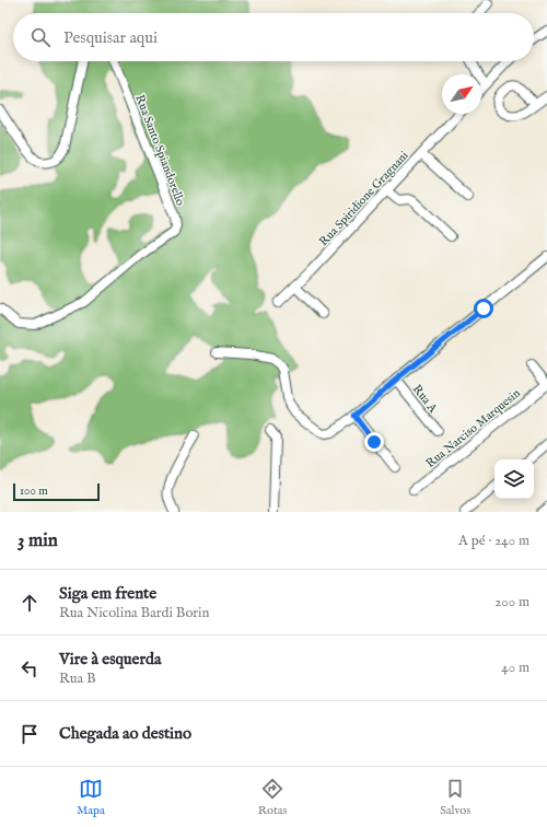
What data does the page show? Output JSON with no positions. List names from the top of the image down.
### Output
{
  "streets": {
    "street": [
      "Rua Santo Spiandorello",
      "Rua Spiridione Gragnani",
      "Rua A",
      "Rua Narciso Marquesin"
    ]
  },
  "scale_bar": "100 m",
  "north": "top right",
  "page": {
    "search": "Pesquisar aqui",
    "scale": "100 m",
    "heading": ["3 min", "A pé · 240 m"],
    "list": [
      ["Siga em frente", "Rua Nicolina Bardi Borin", "200 m"],
      ["Vire à esquerda", "Rua B", "40 m"],
      "Chegada ao destino"
    ],
    "nav": ["Mapa", "Rotas", "Salvos"]
  }
}
